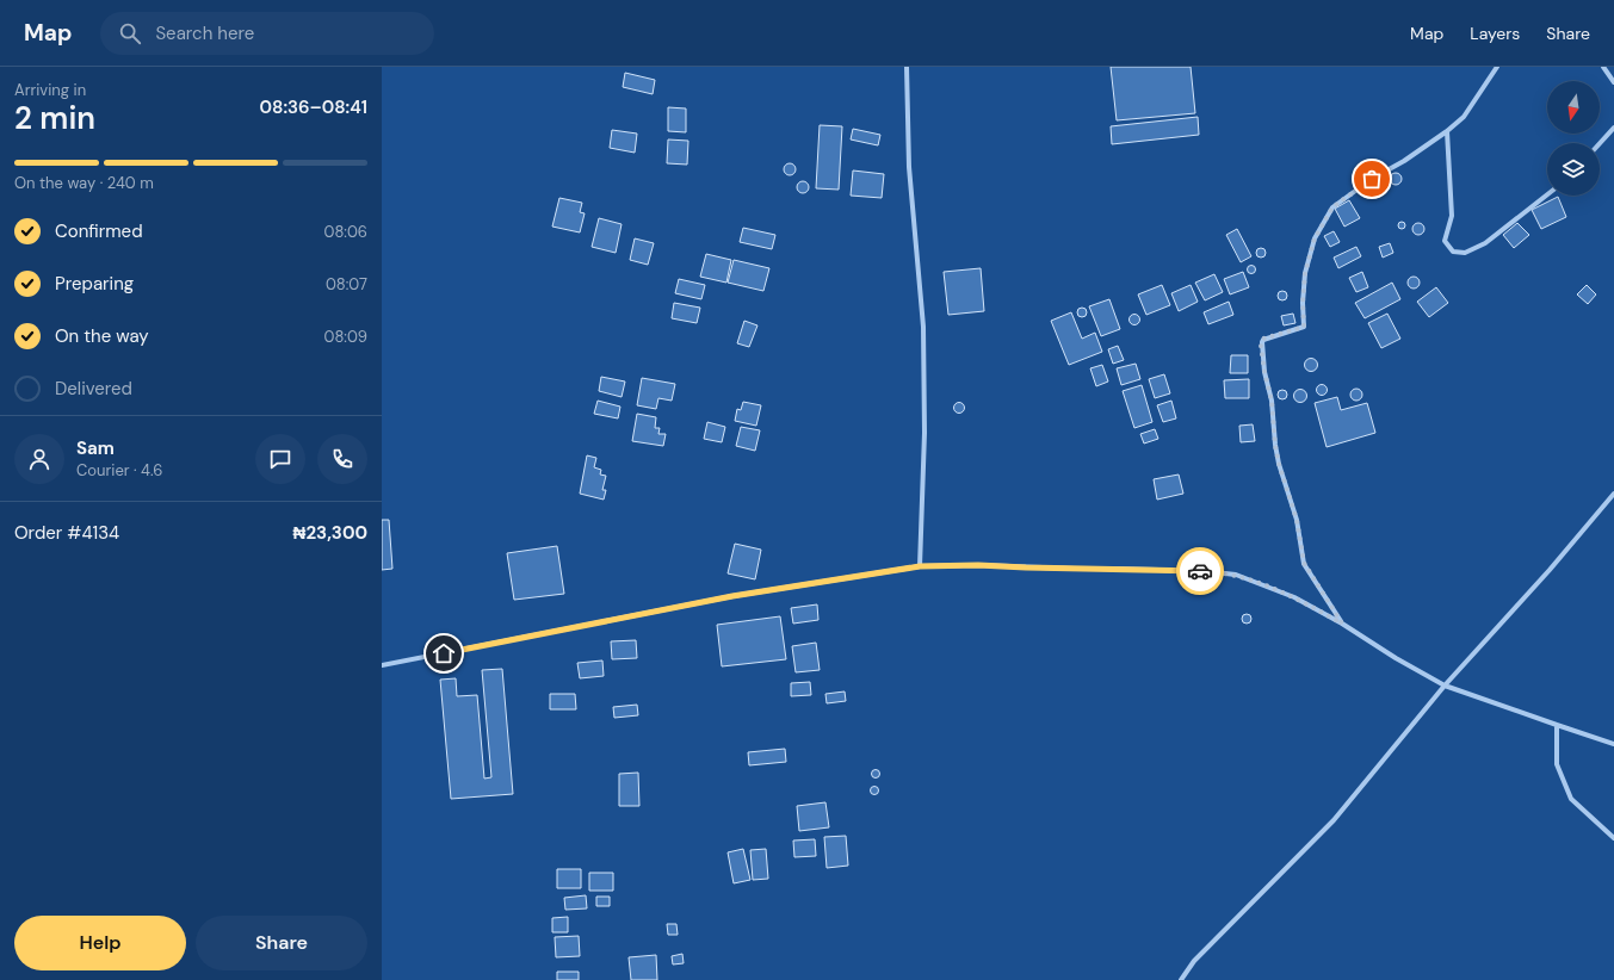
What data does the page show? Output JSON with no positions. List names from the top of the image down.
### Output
{
  "north": "bottom",
  "page": {
    "header": "Map",
    "search": "Search here",
    "nav": ["Map", "Layers", "Share"],
    "heading": ["2 min", "Arriving in", "08:36–08:41"],
    "panel": [
      "Sam",
      "Courier · 4.6",
      "Order #4134",
      "₦23,300"
    ],
    "bar": "On the way · 240 m",
    "list": [
      ["Confirmed", "08:06"],
      ["Preparing", "08:07"],
      ["On the way", "08:09"],
      "Delivered"
    ],
    "buttons": ["Help", "Share"]
  }
}
